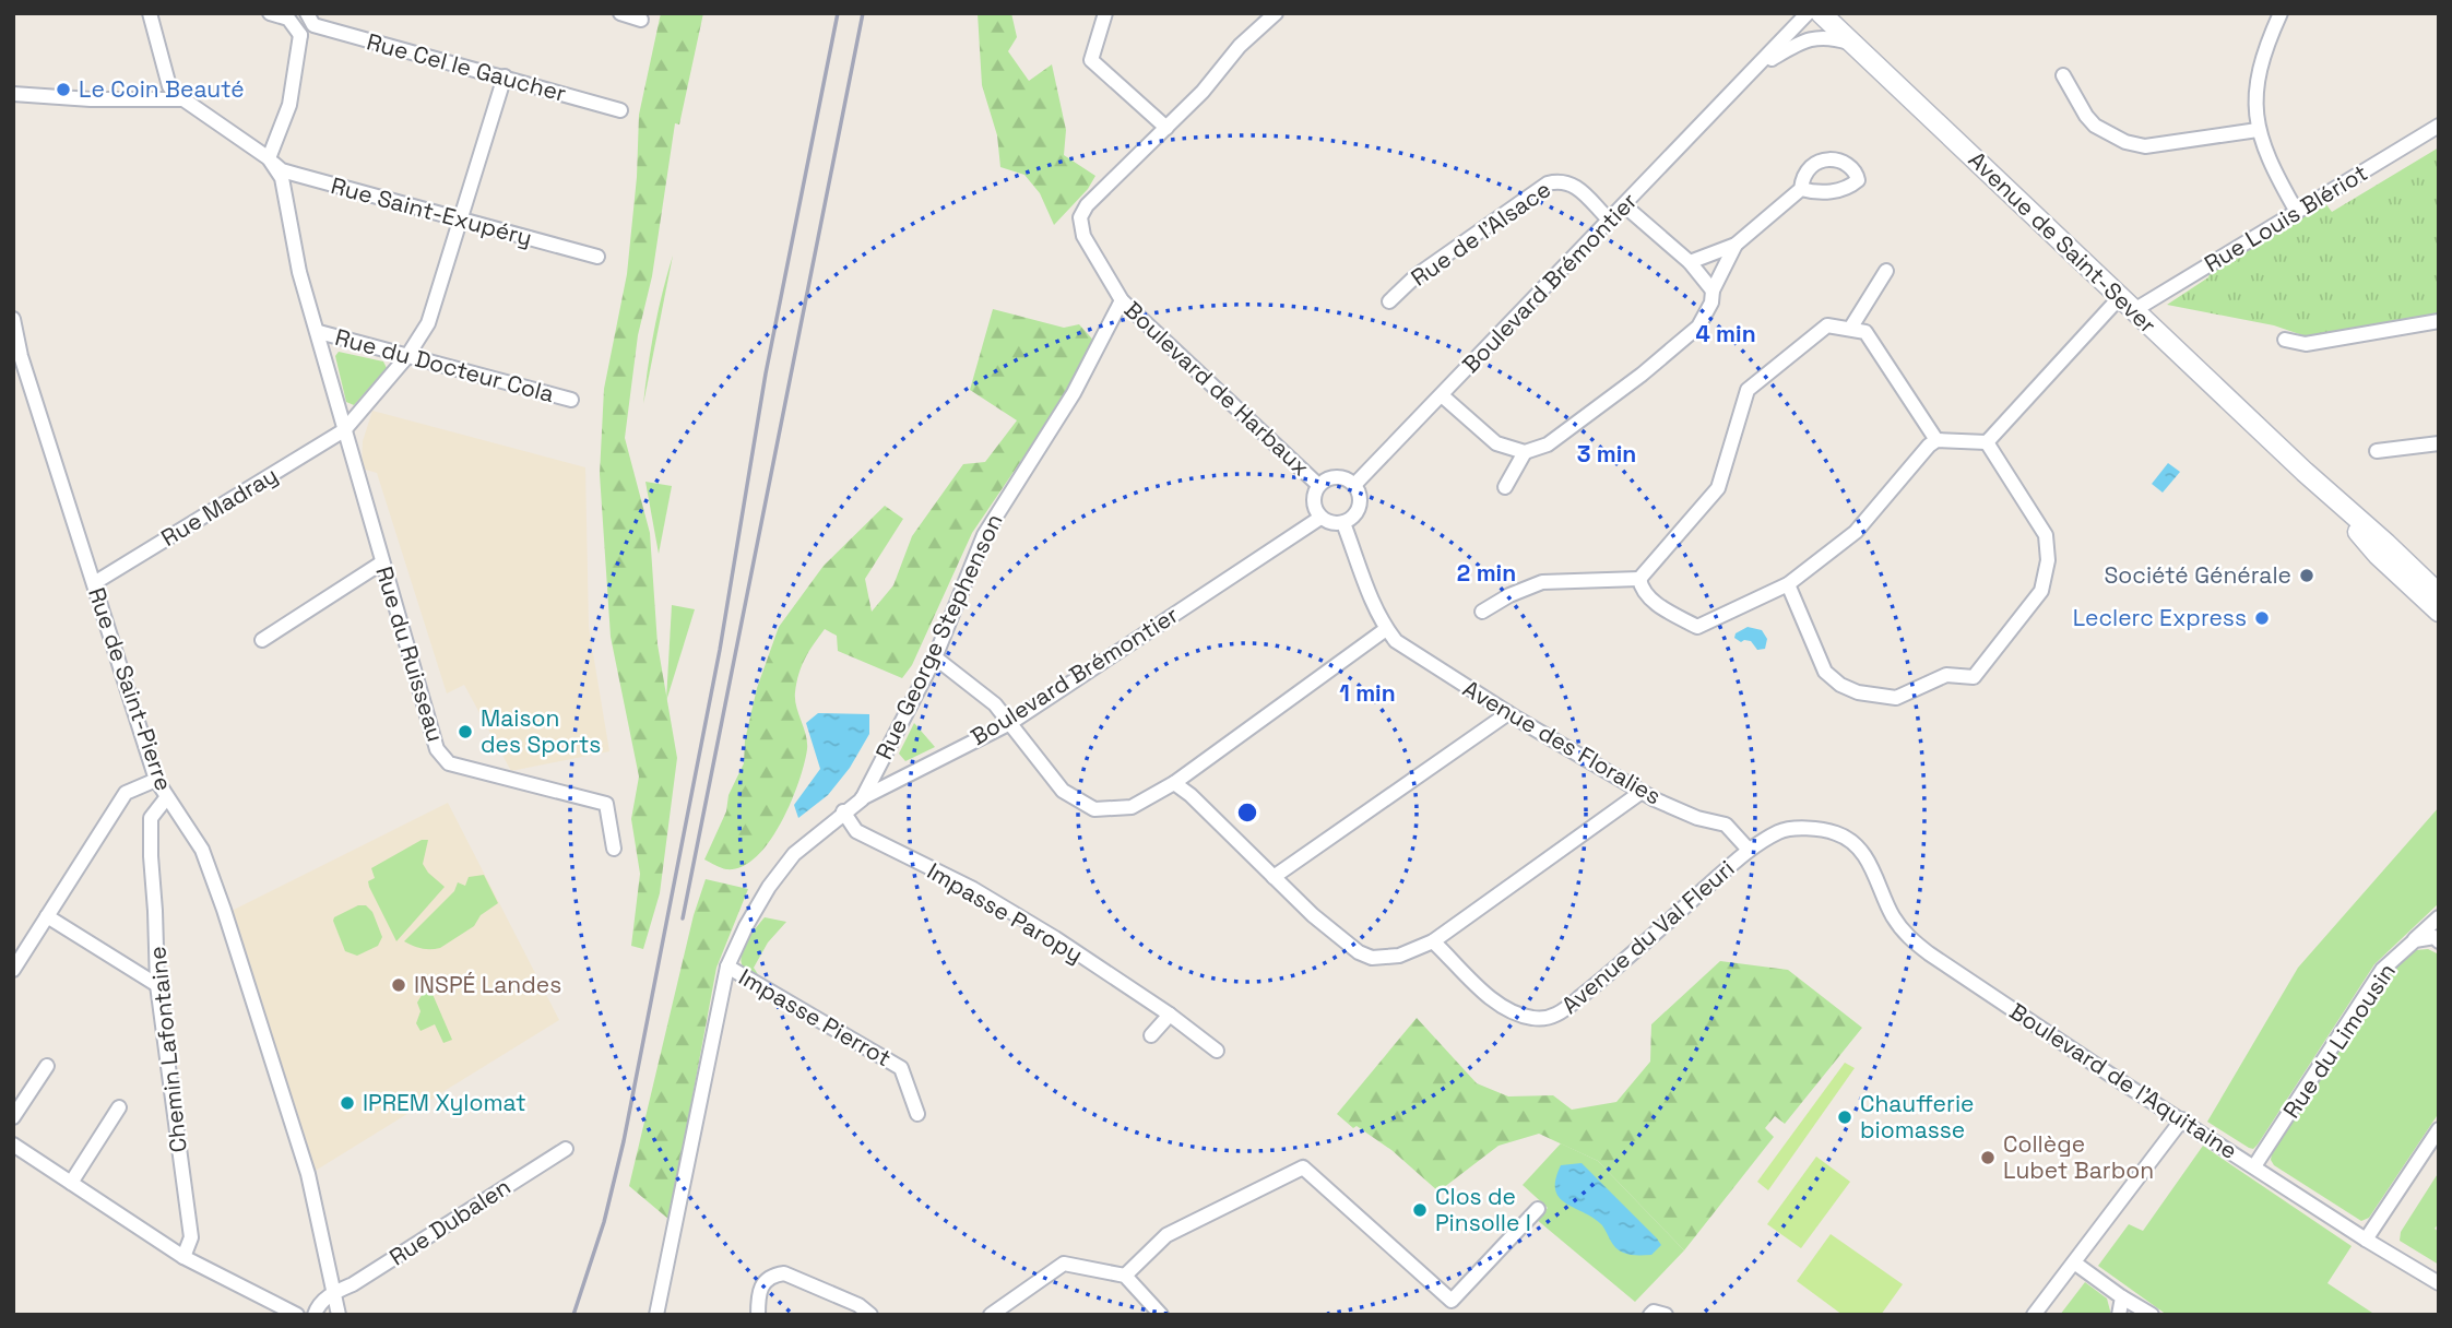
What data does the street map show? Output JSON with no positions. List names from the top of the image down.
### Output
{
  "streets": {
    "main road": ["Avenue de Saint-Sever"],
    "street": [
      "Rue Cel le Gaucher",
      "Rue Saint-Exupéry",
      "Rue Louis Blériot",
      "Rue de l'Alsace",
      "Boulevard Brémontier",
      "Rue du Docteur Cola",
      "Boulevard de Harbaux",
      "Rue Madray",
      "Rue George Stephenson",
      "Rue du Ruisseau",
      "Rue de Saint-Pierre",
      "Avenue des Floralies",
      "Impasse Paropy",
      "Avenue du Val Fleuri",
      "Impasse Pierrot",
      "Rue du Limousin",
      "Chemin Lafontaine",
      "Boulevard de l'Aquitaine",
      "Rue Dubalen"
    ]
  },
  "crossings": [
    ["Rue Saint-Exupéry", "Rue du Ruisseau"],
    ["Rue Louis Blériot", "Avenue de Saint-Sever"],
    ["Rue de l'Alsace", "Boulevard Brémontier"],
    ["Avenue de Saint-Sever", "Boulevard Brémontier"],
    ["Boulevard Brémontier", "Boulevard de Harbaux"],
    ["Boulevard Brémontier", "Rue George Stephenson"],
    ["Boulevard Brémontier", "Avenue des Floralies"],
    ["Rue du Docteur Cola", "Rue du Ruisseau"],
    ["Boulevard de Harbaux", "Rue George Stephenson"],
    ["Boulevard de Harbaux", "Avenue des Floralies"],
    ["Rue Madray", "Rue du Ruisseau"],
    ["Rue Madray", "Rue de Saint-Pierre"],
    ["Rue George Stephenson", "Impasse Paropy"],
    ["Rue George Stephenson", "Impasse Pierrot"],
    ["Rue de Saint-Pierre", "Chemin Lafontaine"],
    ["Rue de Saint-Pierre", "Rue Dubalen"],
    ["Avenue des Floralies", "Avenue du Val Fleuri"],
    ["Avenue des Floralies", "Boulevard de l'Aquitaine"],
    ["Avenue du Val Fleuri", "Boulevard de l'Aquitaine"],
    ["Rue du Limousin", "Boulevard de l'Aquitaine"]
  ],
  "places": [
    "Le Coin Beauté",
    "Société Générale",
    "Leclerc Express",
    "Maison des Sports",
    "INSPÉ Landes",
    "IPREM Xylomat",
    "Chaufferie biomasse",
    "Collège Lubet Barbon",
    "Clos de Pinsolle I"
  ],
  "rings": [
    "4 min",
    "3 min",
    "2 min",
    "1 min"
  ]
}
